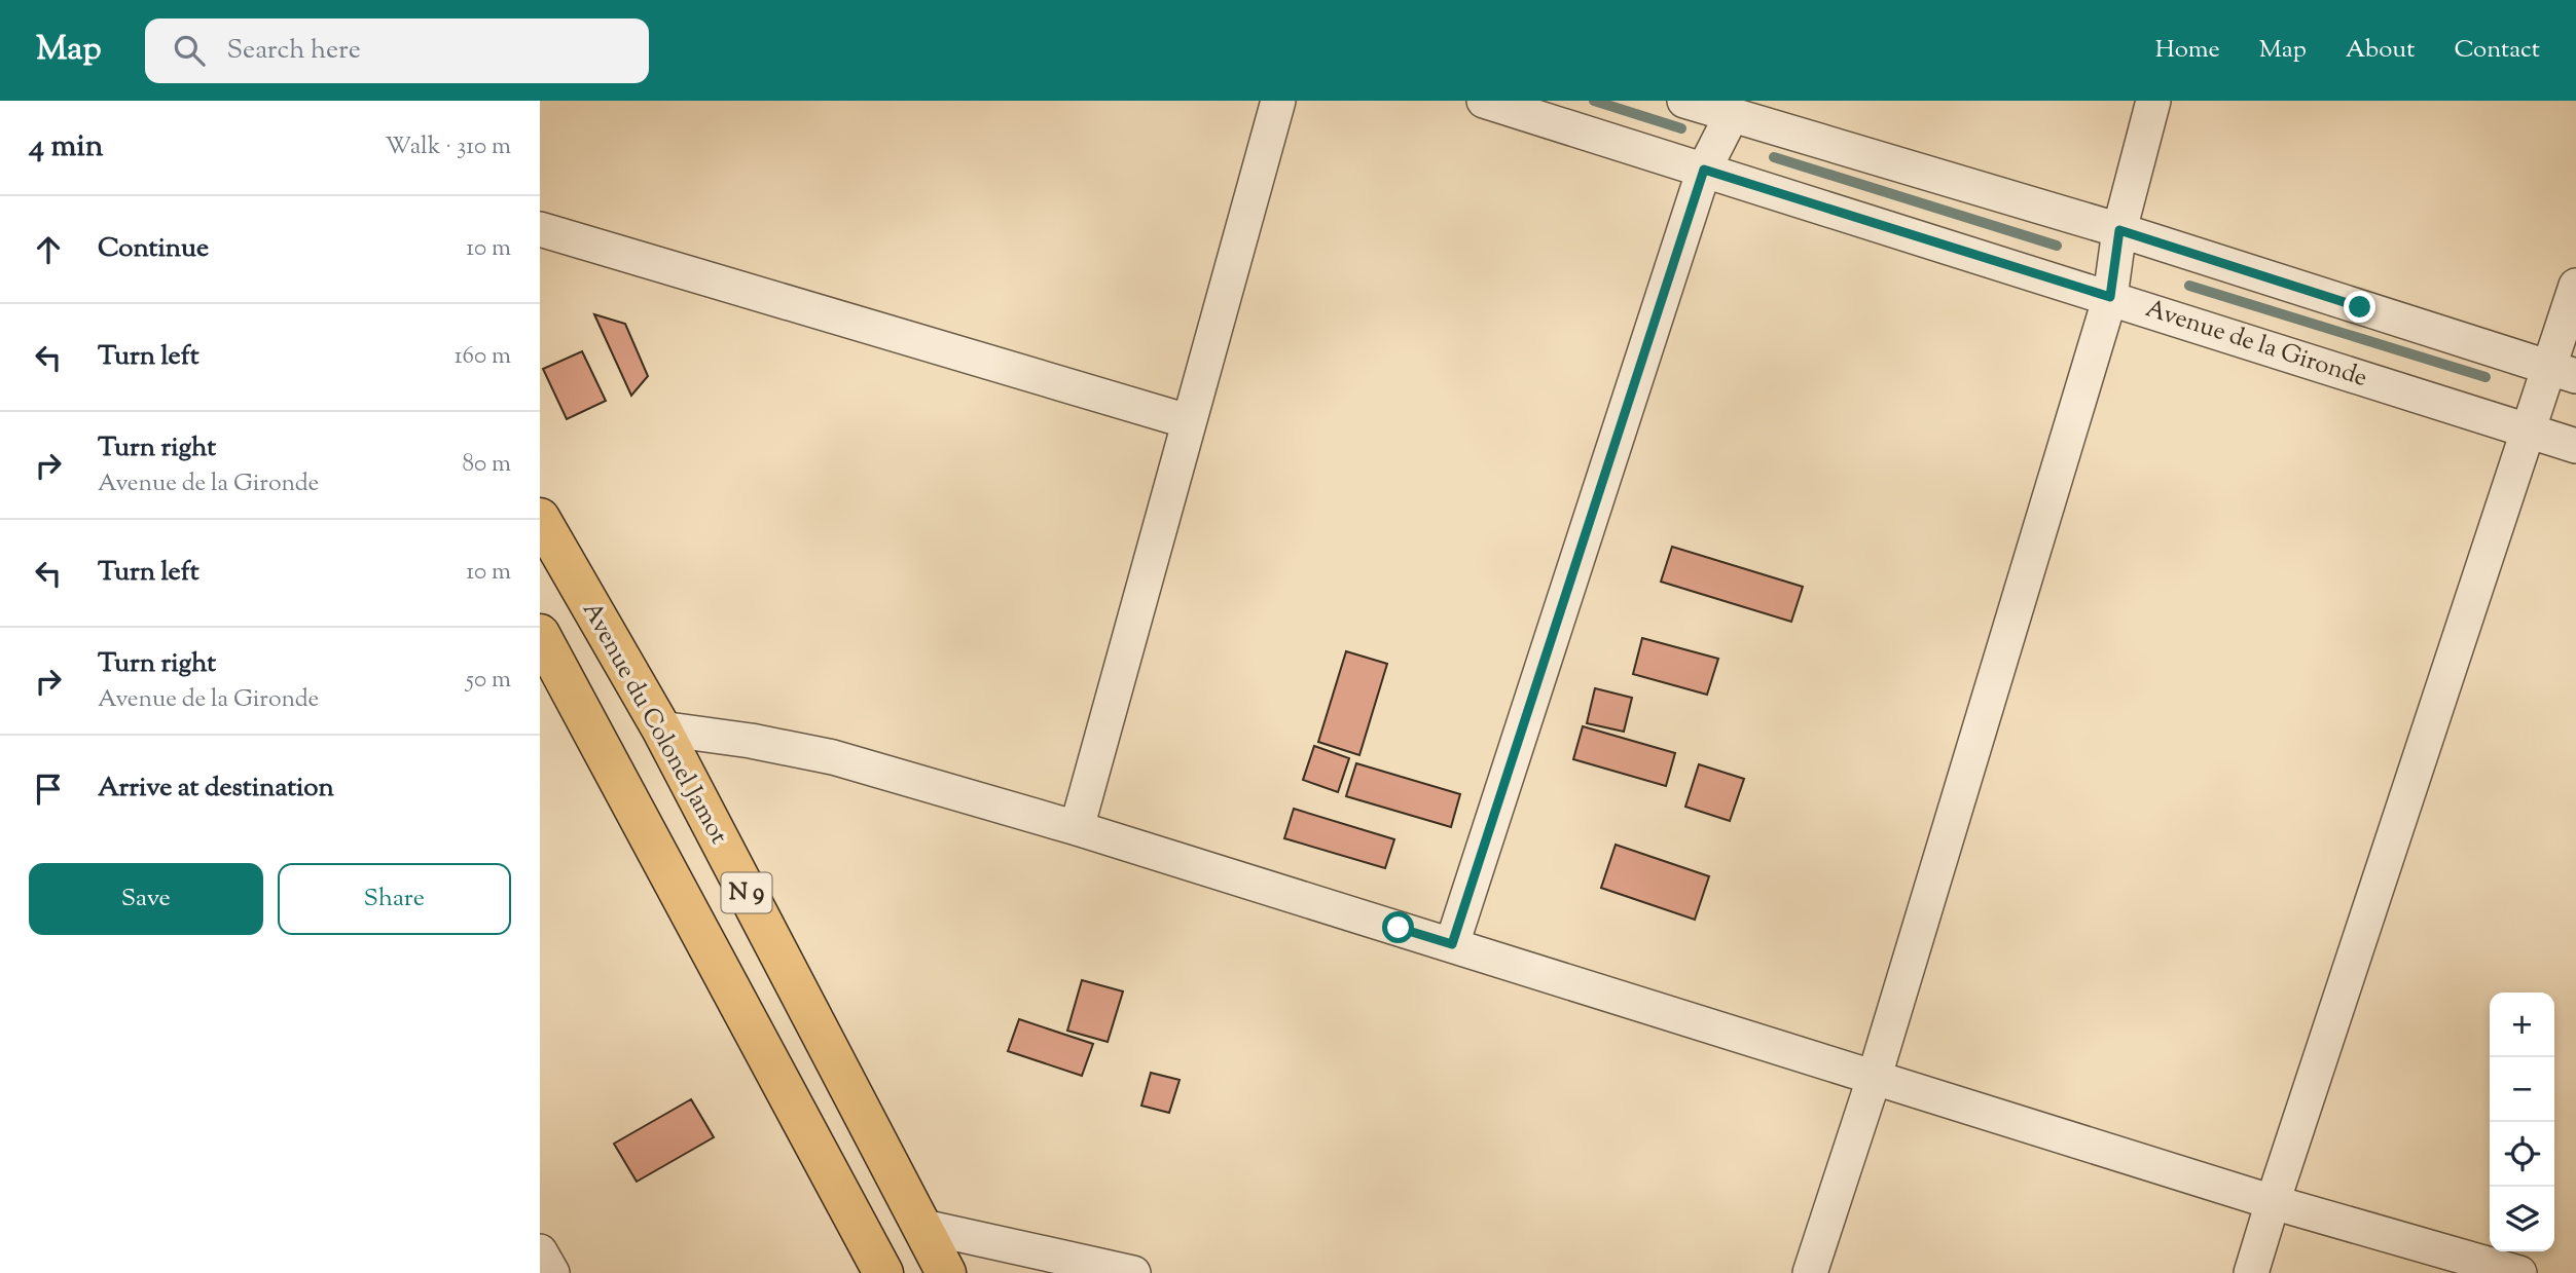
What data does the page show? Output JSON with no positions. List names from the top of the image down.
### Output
{
  "streets": {
    "main road": ["Avenue du Colonel Jamot", "N 9"],
    "street": ["Avenue de la Gironde"]
  },
  "page": {
    "header": "Map",
    "search": "Search here",
    "nav": [
      "Home",
      "Map",
      "About",
      "Contact"
    ],
    "heading": ["4 min", "Walk · 310 m"],
    "list": [
      ["Continue", "10 m"],
      ["Turn left", "160 m"],
      ["Turn right", "Avenue de la Gironde", "80 m"],
      ["Turn left", "10 m"],
      ["Turn right", "Avenue de la Gironde", "50 m"],
      "Arrive at destination"
    ],
    "buttons": ["Save", "Share"],
    "map_buttons": ["+", "−"]
  }
}
